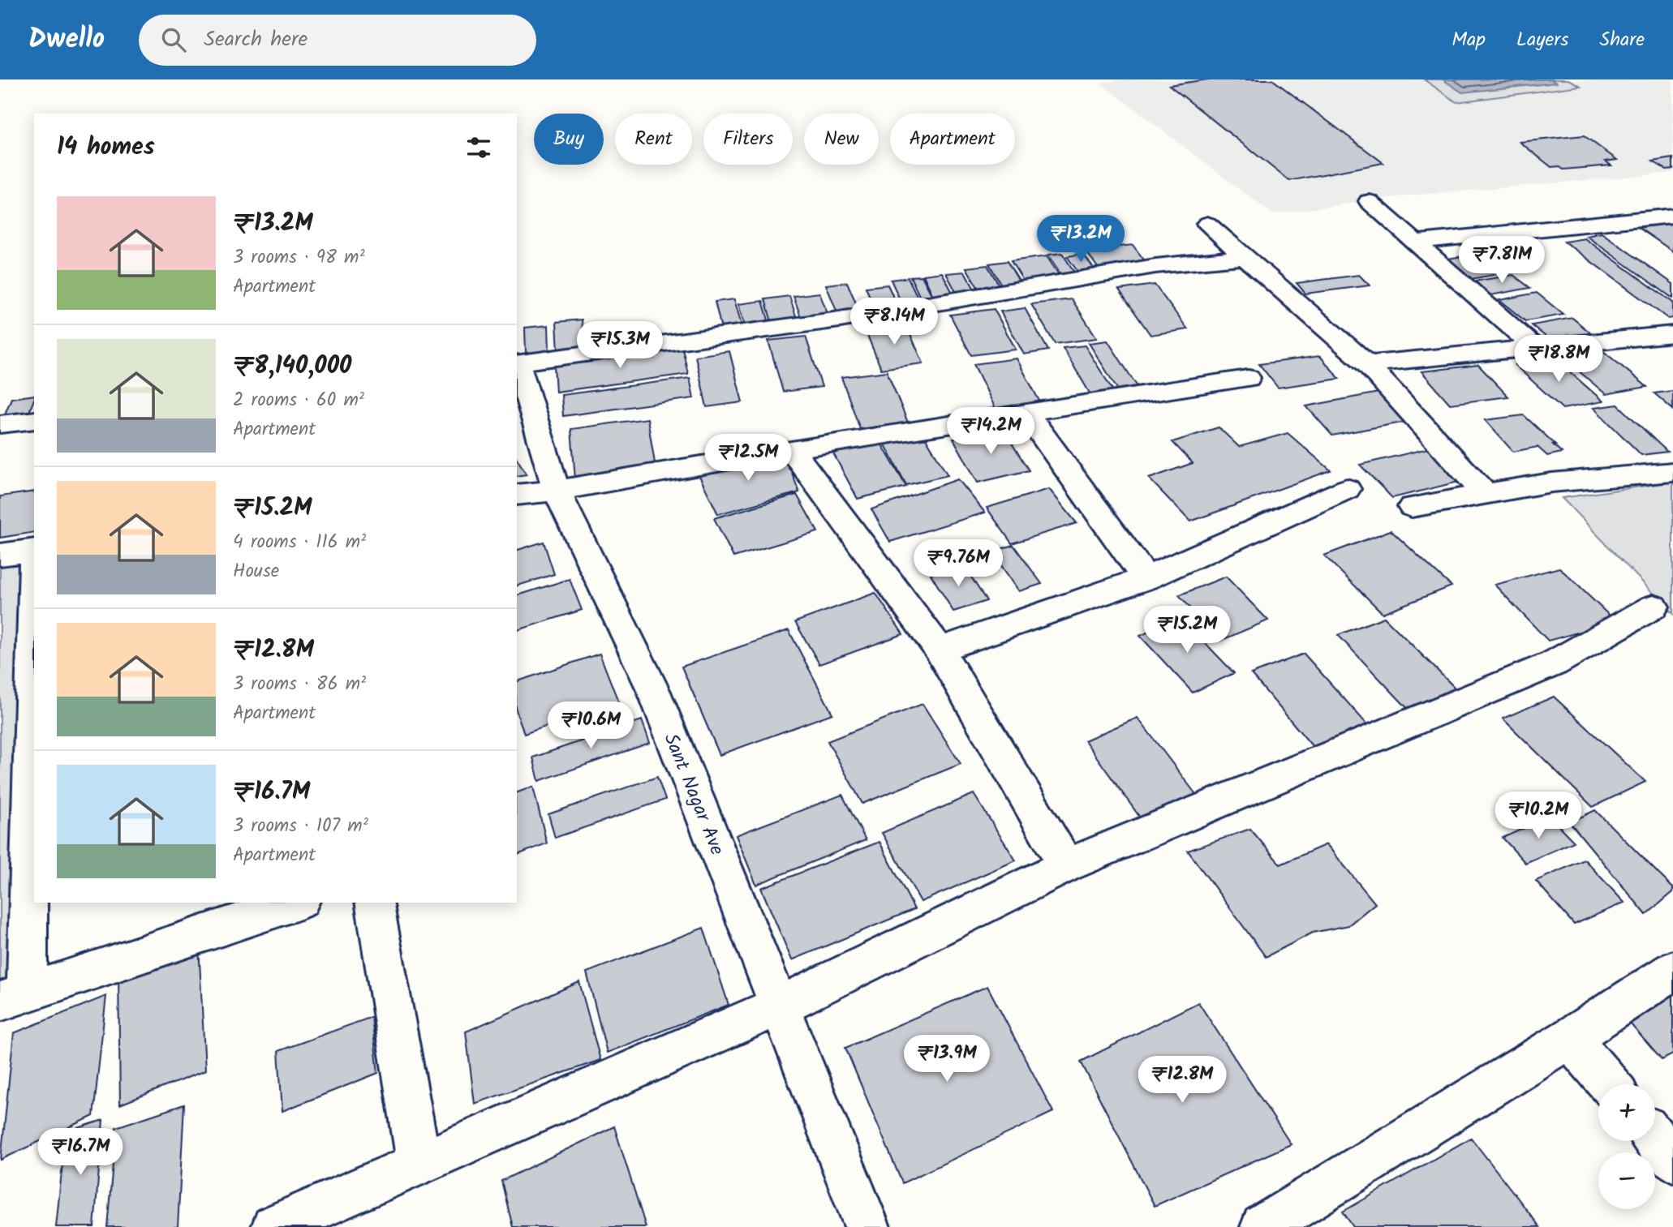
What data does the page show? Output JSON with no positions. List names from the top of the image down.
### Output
{
  "streets": {
    "street": ["Sant Nagar Ave"]
  },
  "page": {
    "header": "Dwello",
    "search": "Search here",
    "nav": ["Map", "Layers", "Share"],
    "chip": [
      "Buy",
      "Rent",
      "Filters",
      "New",
      "Apartment"
    ],
    "heading": "14 homes",
    "list": [
      {
        "name": "₹13.2M",
        "note": "3 rooms · 98 m² · Apartment"
      },
      {
        "name": "₹8,140,000",
        "note": "2 rooms · 60 m² · Apartment"
      },
      {
        "name": "₹15.2M",
        "note": "4 rooms · 116 m² · House"
      },
      {
        "name": "₹12.8M",
        "note": "3 rooms · 86 m² · Apartment"
      },
      {
        "name": "₹16.7M",
        "note": "3 rooms · 107 m² · Apartment"
      }
    ],
    "price": [
      "₹13.2M",
      "₹7.81M",
      "₹8.14M",
      "₹15.3M",
      "₹18.8M",
      "₹14.2M",
      "₹12.5M",
      "₹9.76M",
      "₹15.2M",
      "₹10.6M",
      "₹10.2M",
      "₹13.9M",
      "₹12.8M",
      "₹16.7M"
    ],
    "map_buttons": ["+", "−"]
  }
}
